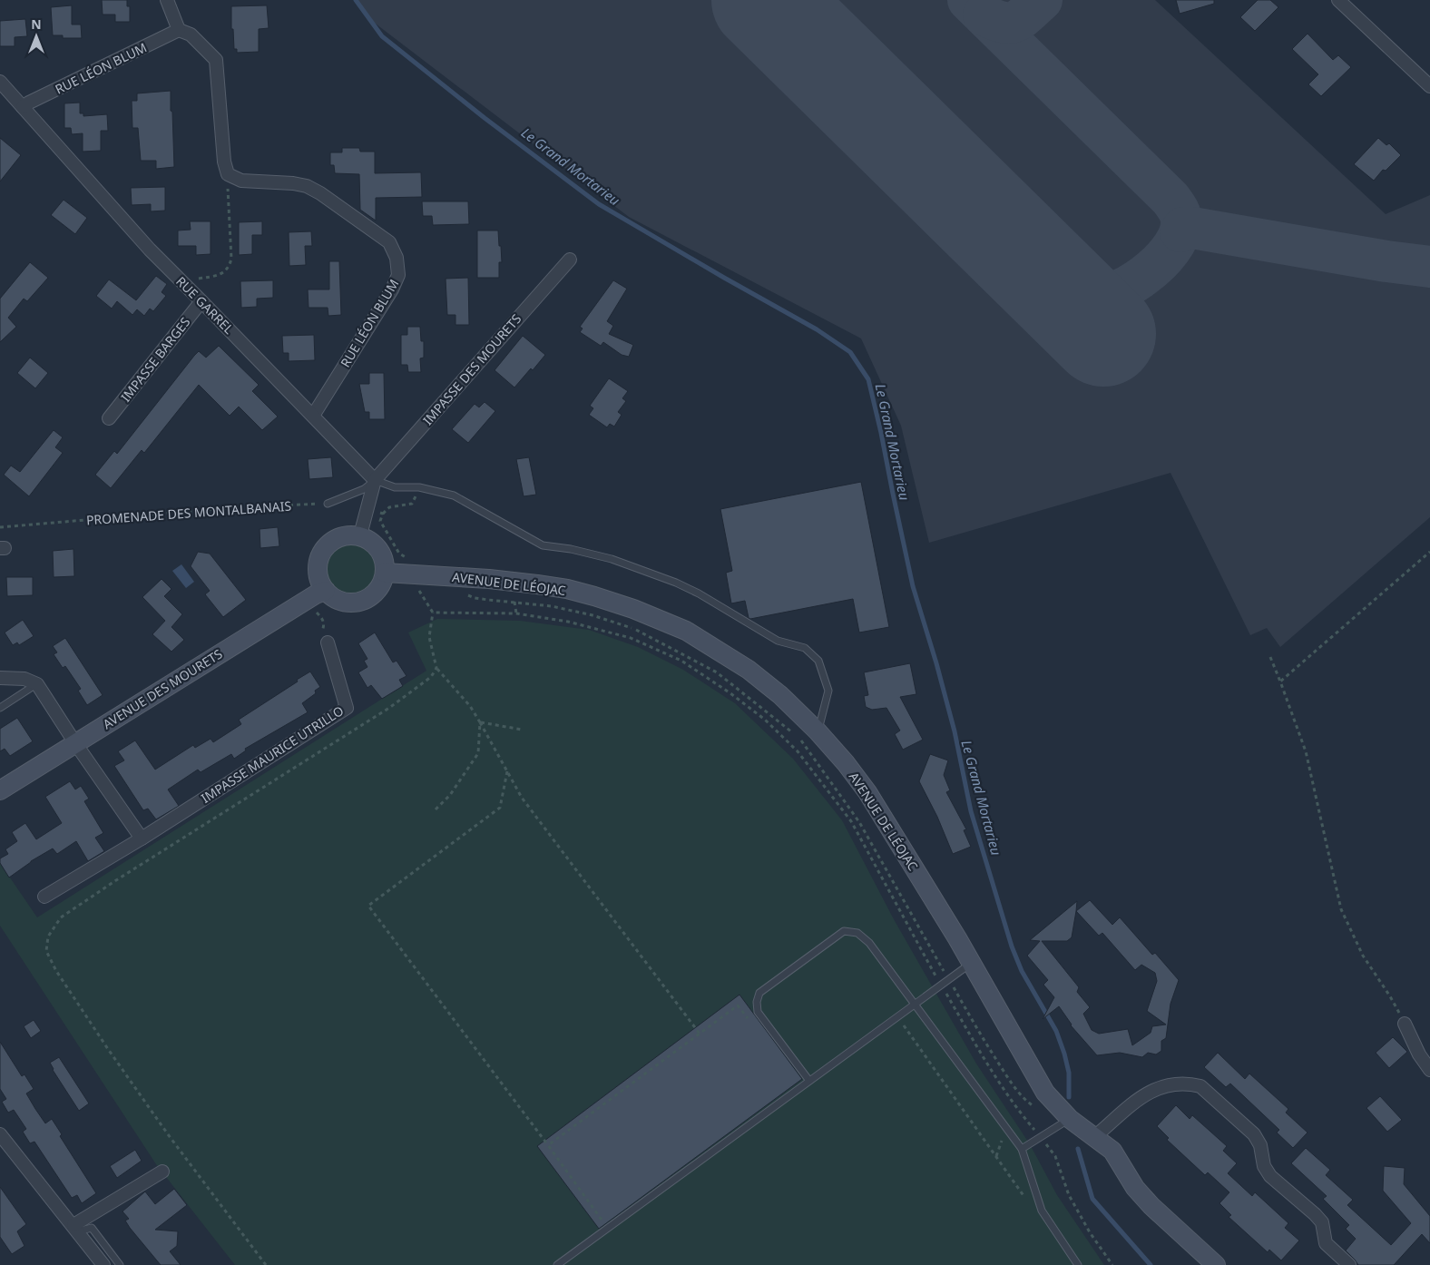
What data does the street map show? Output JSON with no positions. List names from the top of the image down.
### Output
{
  "streets": {
    "main road": ["AVENUE DE LÉOJAC", "AVENUE DES MOURETS"],
    "street": [
      "RUE LÉON BLUM",
      "RUE GARREL",
      "IMPASSE BARGES",
      "IMPASSE DES MOURETS",
      "IMPASSE MAURICE UTRILLO"
    ],
    "path": ["PROMENADE DES MONTALBANAIS"]
  },
  "crossings": [
    ["RUE LÉON BLUM", "RUE GARREL"],
    ["RUE GARREL", "IMPASSE BARGES"],
    ["RUE GARREL", "IMPASSE DES MOURETS"],
    ["AVENUE DE LÉOJAC", "AVENUE DES MOURETS"]
  ],
  "water": ["Le Grand Mortarieu"],
  "north": "top"
}
